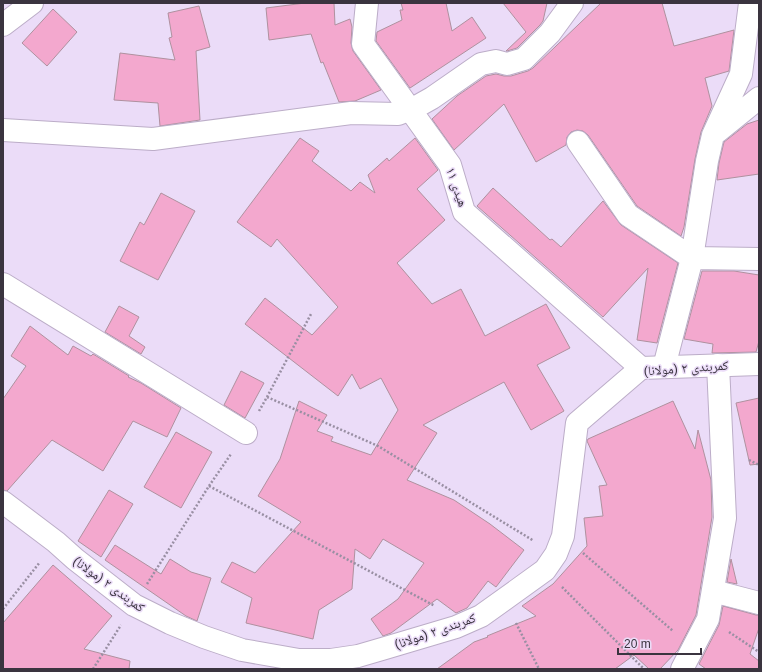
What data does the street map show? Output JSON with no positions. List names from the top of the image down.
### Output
{
  "streets": {
    "street": ["هیدی ۱۱", "کمربندی ۲ (مولانا)"]
  },
  "crossings": [
    ["هیدی ۱۱", "کمربندی ۲ (مولانا)"]
  ],
  "scale_bar": "20 m"
}
